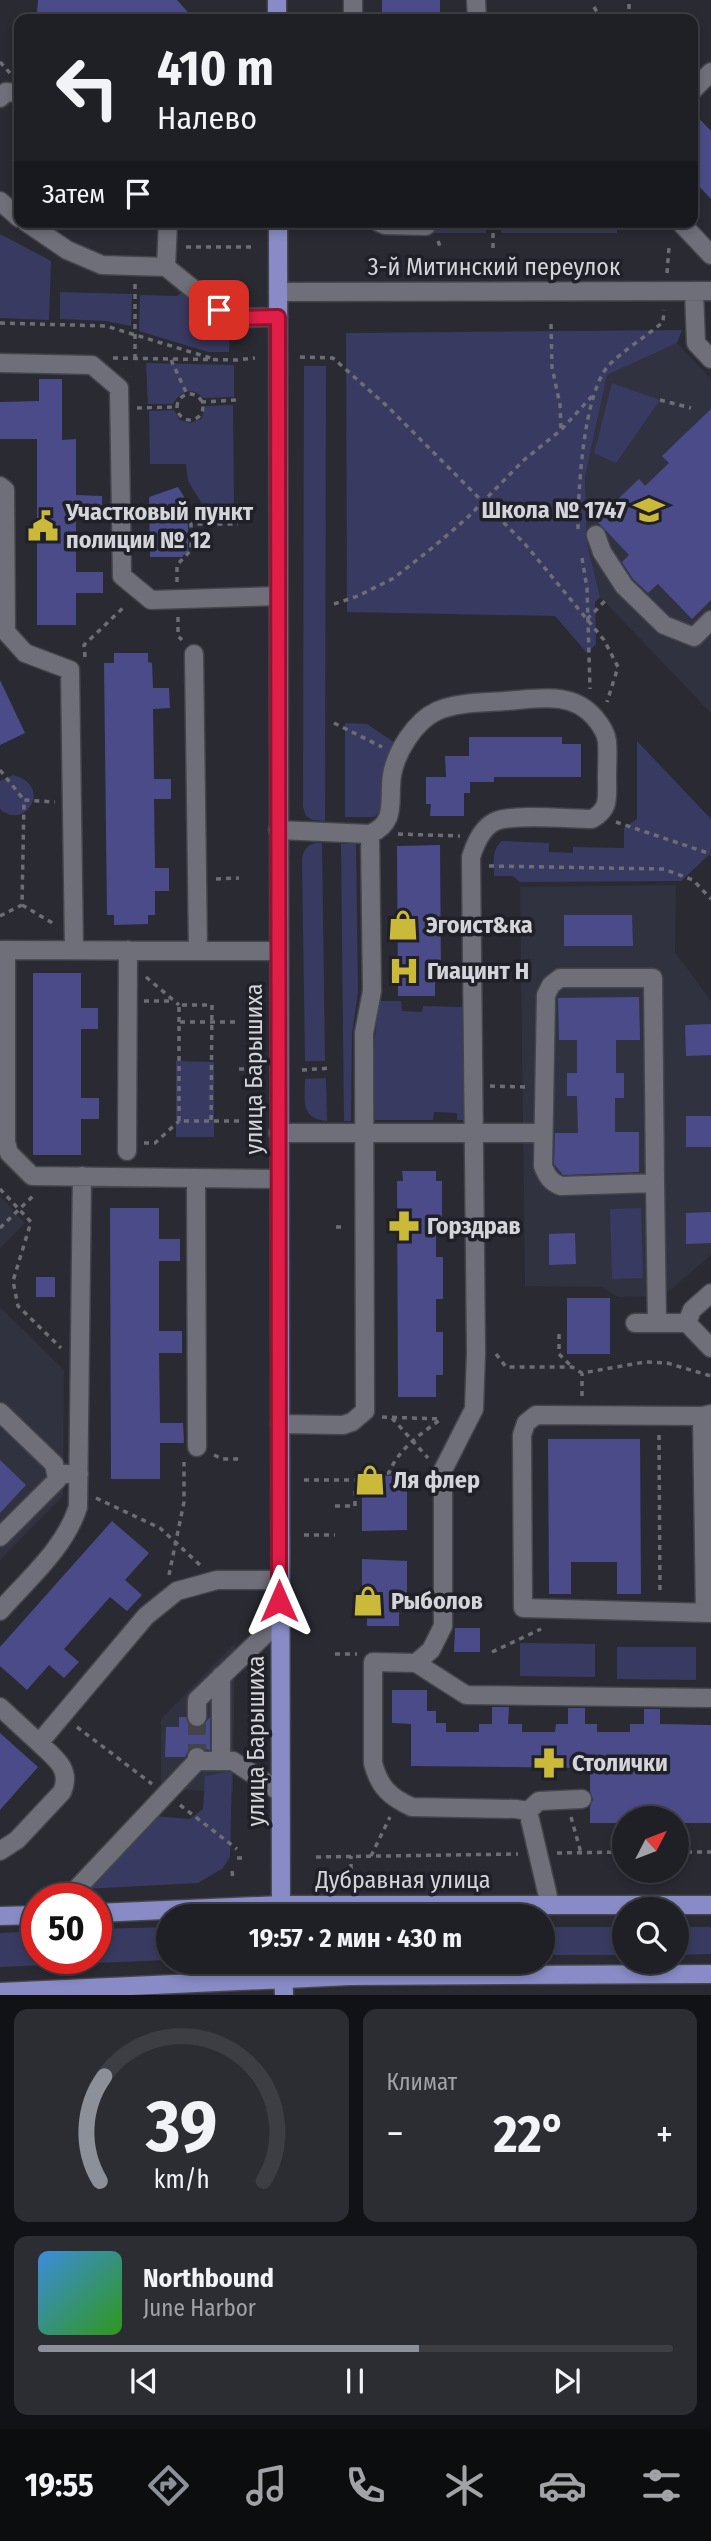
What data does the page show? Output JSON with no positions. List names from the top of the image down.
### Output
{
  "streets": {
    "main road": ["улица Барышиха", "Дубравная улица"],
    "street": ["3-й Митинский переулок"]
  },
  "crossings": [
    ["3-й Митинский переулок", "улица Барышиха"]
  ],
  "places": {
    "school or university": ["Школа № 1747"],
    "public building": ["Участковый пункт полиции № 12"],
    "shop": ["Эгоист&ка", "Ля флер", "Рыболов"],
    "hospital": ["Гиацинт Н"],
    "pharmacy": ["Горздрав", "Столички"]
  },
  "north": "top right",
  "page": {
    "turn": ["410 m", "Налево"],
    "then": "Затем",
    "limit": "50",
    "trip": "19:57 · 2 мин · 430 m",
    "tile": "Климат",
    "heat": ["−", "22°", "+"],
    "song": ["Northbound", "June Harbor"],
    "tabs": "19:55",
    "gauge": ["39", "km/h"]
  }
}
